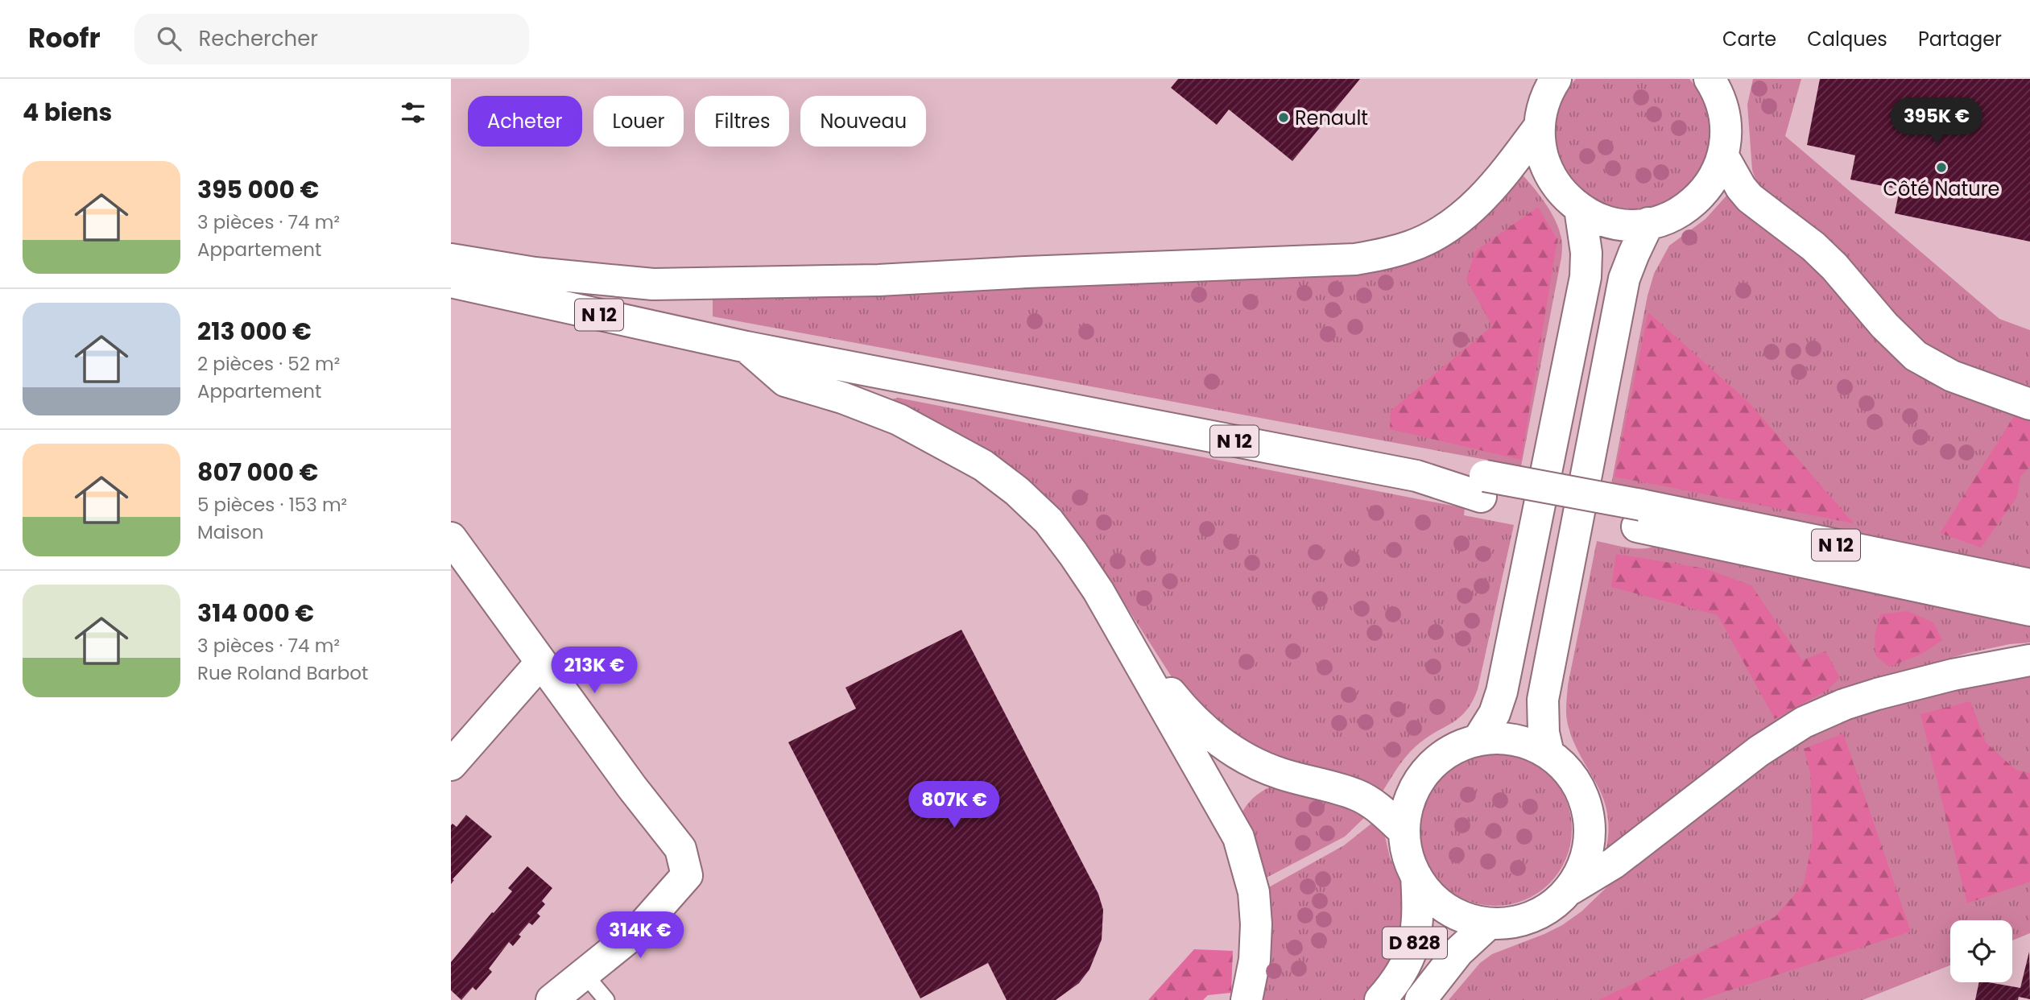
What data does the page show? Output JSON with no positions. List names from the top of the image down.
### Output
{
  "streets": {
    "main road": ["N 12", "D 828"]
  },
  "places": ["Renault", "Côté Nature"],
  "page": {
    "header": "Roofr",
    "search": "Rechercher",
    "nav": ["Carte", "Calques", "Partager"],
    "heading": "4 biens",
    "chip": [
      "Acheter",
      "Louer",
      "Filtres",
      "Nouveau"
    ],
    "price": [
      "395K €",
      "213K €",
      "807K €",
      "314K €"
    ],
    "list": [
      {
        "name": "395 000 €",
        "note": "3 pièces · 74 m² · Appartement"
      },
      {
        "name": "213 000 €",
        "note": "2 pièces · 52 m² · Appartement"
      },
      {
        "name": "807 000 €",
        "note": "5 pièces · 153 m² · Maison"
      },
      {
        "name": "314 000 €",
        "note": "3 pièces · 74 m² · Rue Roland Barbot"
      }
    ]
  }
}
